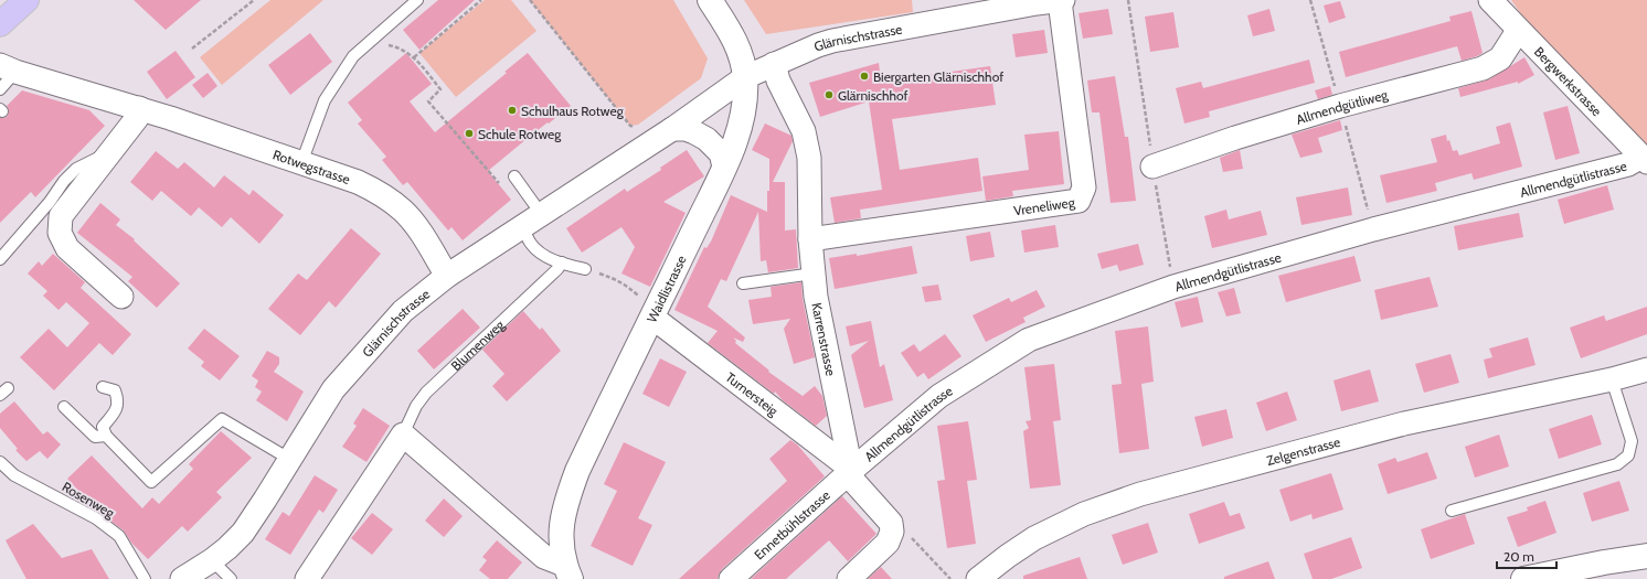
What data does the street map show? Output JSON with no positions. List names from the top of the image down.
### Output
{
  "streets": {
    "main road": ["Waidlistrasse"],
    "street": [
      "Glärnischstrasse",
      "Bergwerkstrasse",
      "Allmendgütliweg",
      "Rotwegstrasse",
      "Allmendgütlistrasse",
      "Vreneliweg",
      "Karrenstrasse",
      "Blumenweg",
      "Turnersteig",
      "Zelgenstrasse",
      "Ennetbühlstrasse"
    ],
    "lane": ["Rosenweg"]
  },
  "crossings": [
    ["Glärnischstrasse", "Rotwegstrasse"],
    ["Glärnischstrasse", "Vreneliweg"],
    ["Glärnischstrasse", "Waidlistrasse"],
    ["Glärnischstrasse", "Karrenstrasse"],
    ["Bergwerkstrasse", "Allmendgütliweg"],
    ["Bergwerkstrasse", "Allmendgütlistrasse"],
    ["Allmendgütlistrasse", "Karrenstrasse"],
    ["Allmendgütlistrasse", "Turnersteig"],
    ["Allmendgütlistrasse", "Ennetbühlstrasse"],
    ["Vreneliweg", "Karrenstrasse"],
    ["Waidlistrasse", "Turnersteig"],
    ["Karrenstrasse", "Turnersteig"],
    ["Karrenstrasse", "Ennetbühlstrasse"],
    ["Turnersteig", "Ennetbühlstrasse"]
  ],
  "places": [
    "Biergarten Glärnischhof",
    "Glärnischhof",
    "Schulhaus Rotweg",
    "Schule Rotweg"
  ],
  "scale_bar": "20 m"
}
